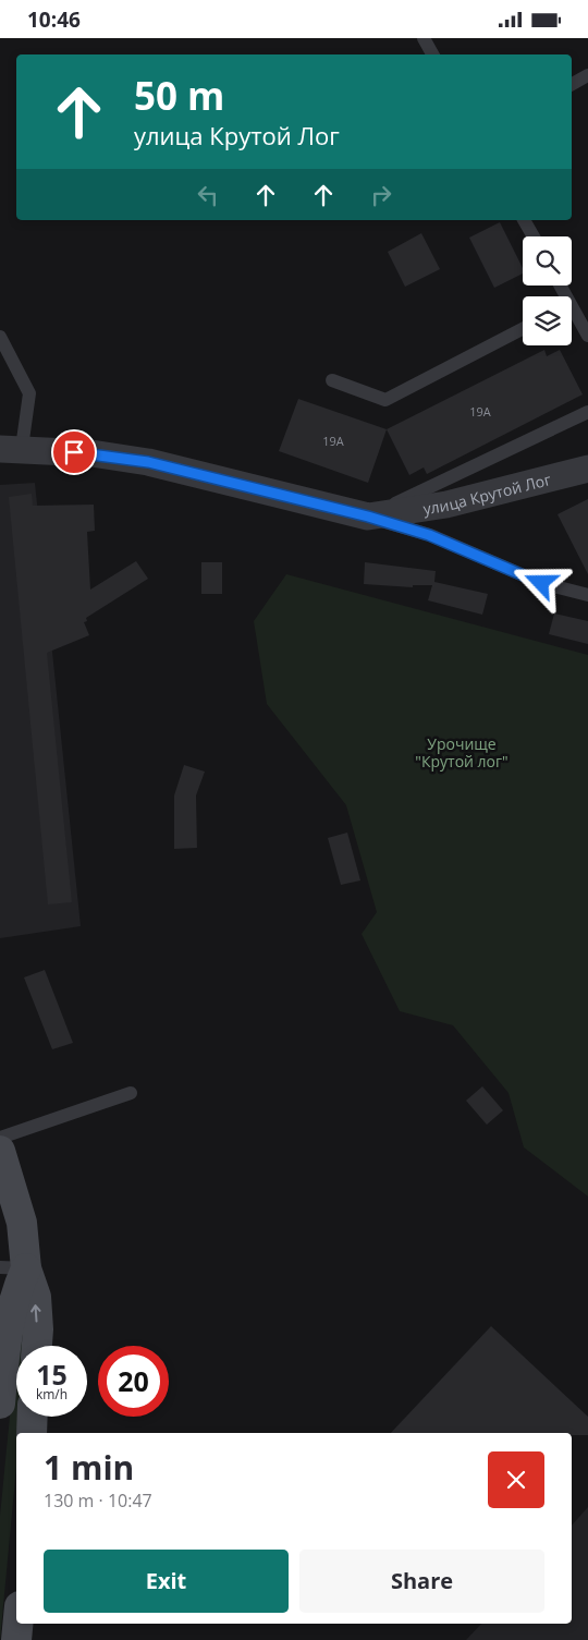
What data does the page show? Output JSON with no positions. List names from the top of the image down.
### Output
{
  "streets": {
    "street": ["улица Крутой Лог"]
  },
  "parks": ["Урочище \"Крутой лог\""],
  "house_numbers": ["19А", "19А"],
  "page": {
    "status": "10:46",
    "turn": ["50 m", "улица Крутой Лог"],
    "speed": "15 km/h",
    "limit": "20",
    "heading": ["1 min", "130 m · 10:47"],
    "buttons": ["Exit", "Share"]
  }
}
